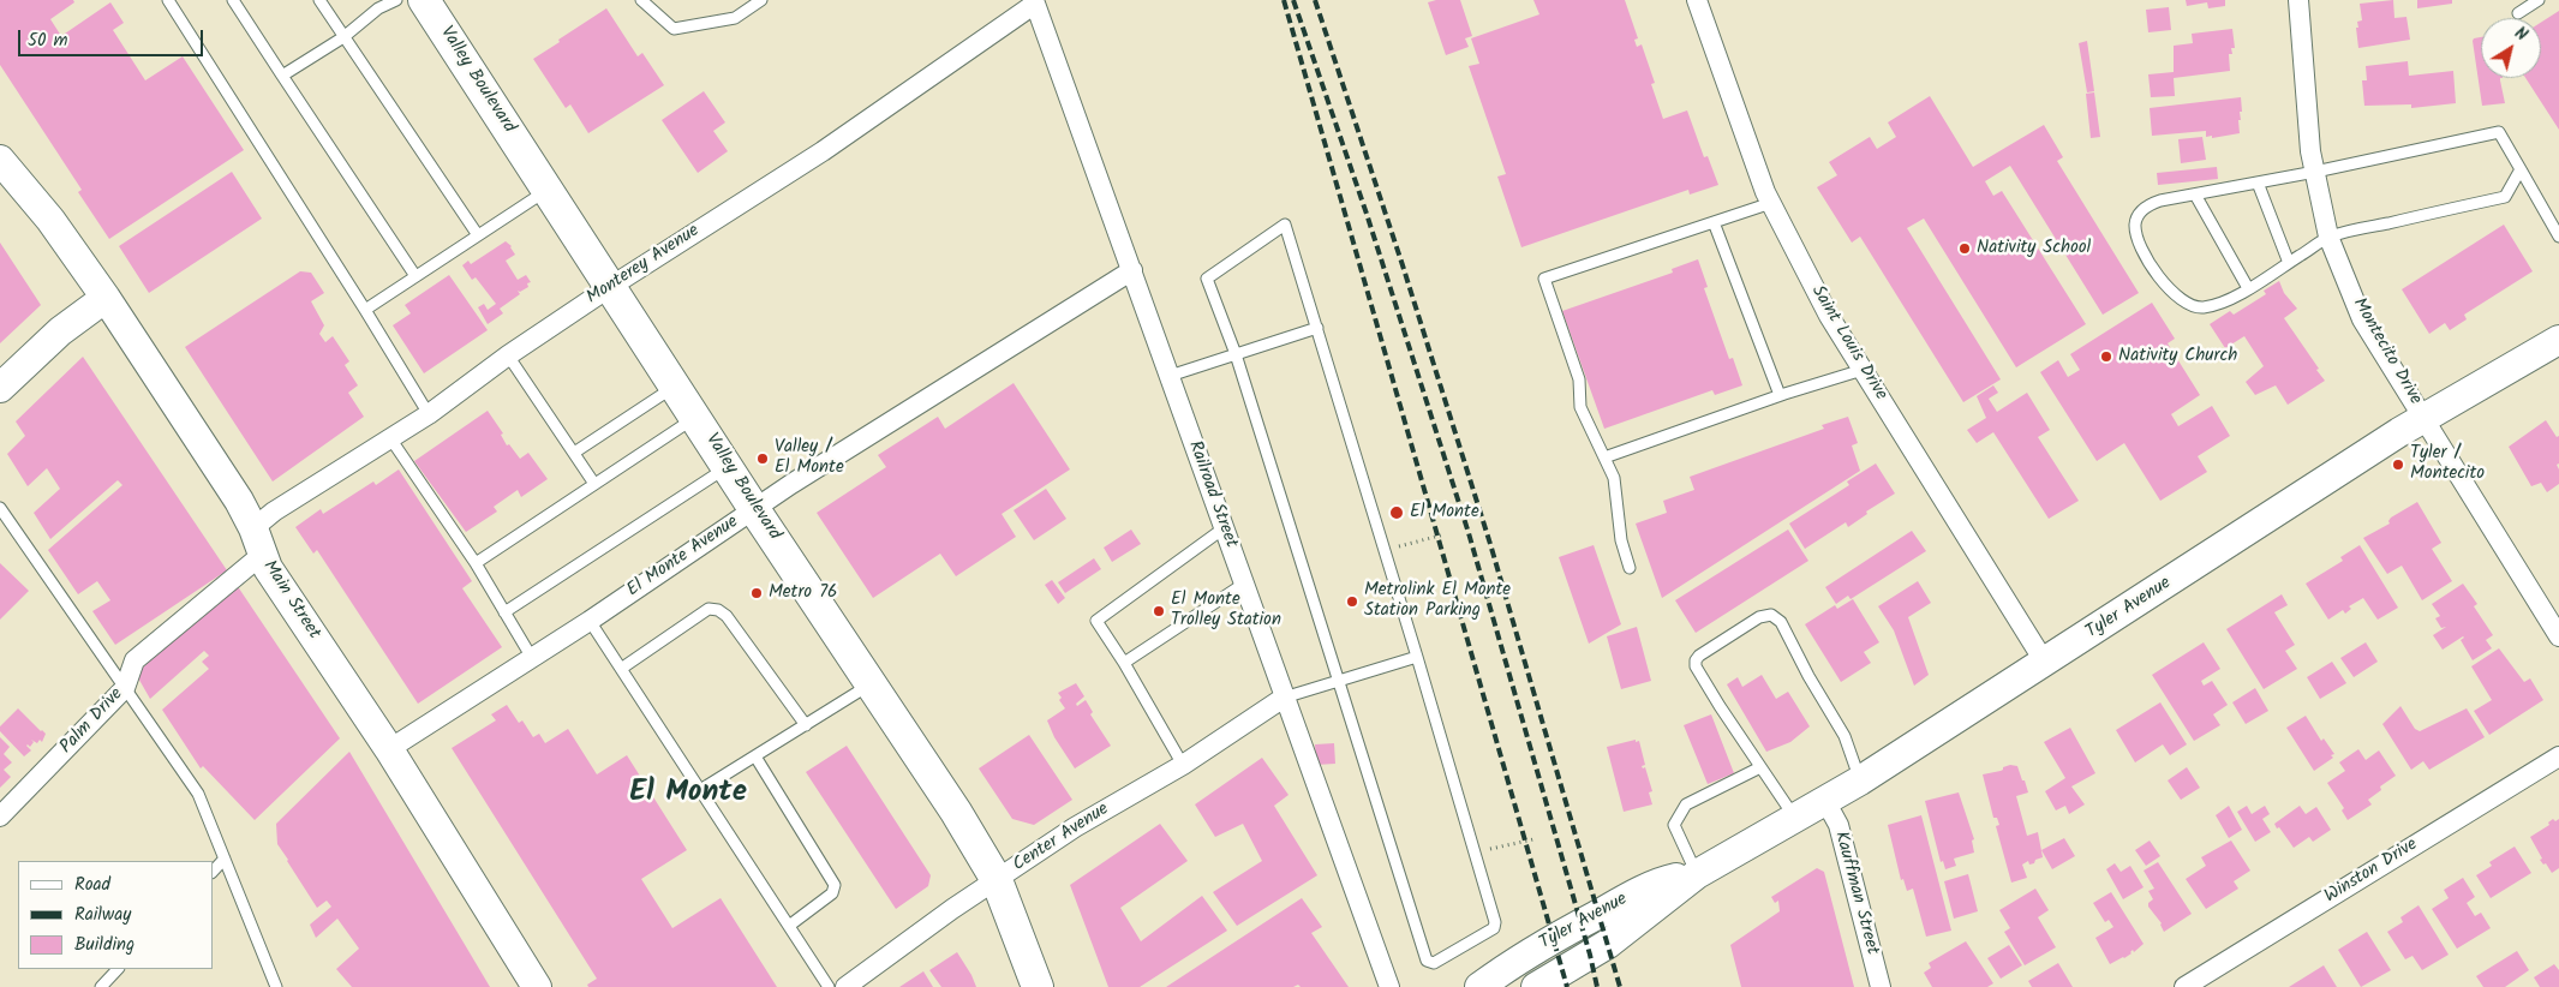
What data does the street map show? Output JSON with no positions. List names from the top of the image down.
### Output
{
  "streets": {
    "main road": ["Valley Boulevard", "Main Street", "Tyler Avenue"],
    "street": [
      "Monterey Avenue",
      "Saint Louis Drive",
      "Montecito Drive",
      "Railroad Street",
      "El Monte Avenue",
      "Palm Drive",
      "Center Avenue",
      "Winston Drive",
      "Kauffman Street"
    ]
  },
  "crossings": [
    ["Valley Boulevard", "Monterey Avenue"],
    ["Valley Boulevard", "El Monte Avenue"],
    ["Valley Boulevard", "Center Avenue"],
    ["Monterey Avenue", "Railroad Street"],
    ["Monterey Avenue", "Main Street"],
    ["Saint Louis Drive", "Tyler Avenue"],
    ["Montecito Drive", "Tyler Avenue"],
    ["Railroad Street", "El Monte Avenue"],
    ["Railroad Street", "Center Avenue"],
    ["El Monte Avenue", "Main Street"],
    ["Main Street", "Palm Drive"],
    ["Tyler Avenue", "Kauffman Street"]
  ],
  "districts": ["El Monte"],
  "places": [
    "Nativity School",
    "Nativity Church",
    "Valley / El Monte",
    "Tyler / Montecito",
    "El Monte",
    "Metro 76",
    "Metrolink El Monte Station Parking",
    "El Monte Trolley Station"
  ],
  "legend": ["Road", "Railway", "Building"],
  "scale_bar": "50 m",
  "north": "top right"
}
